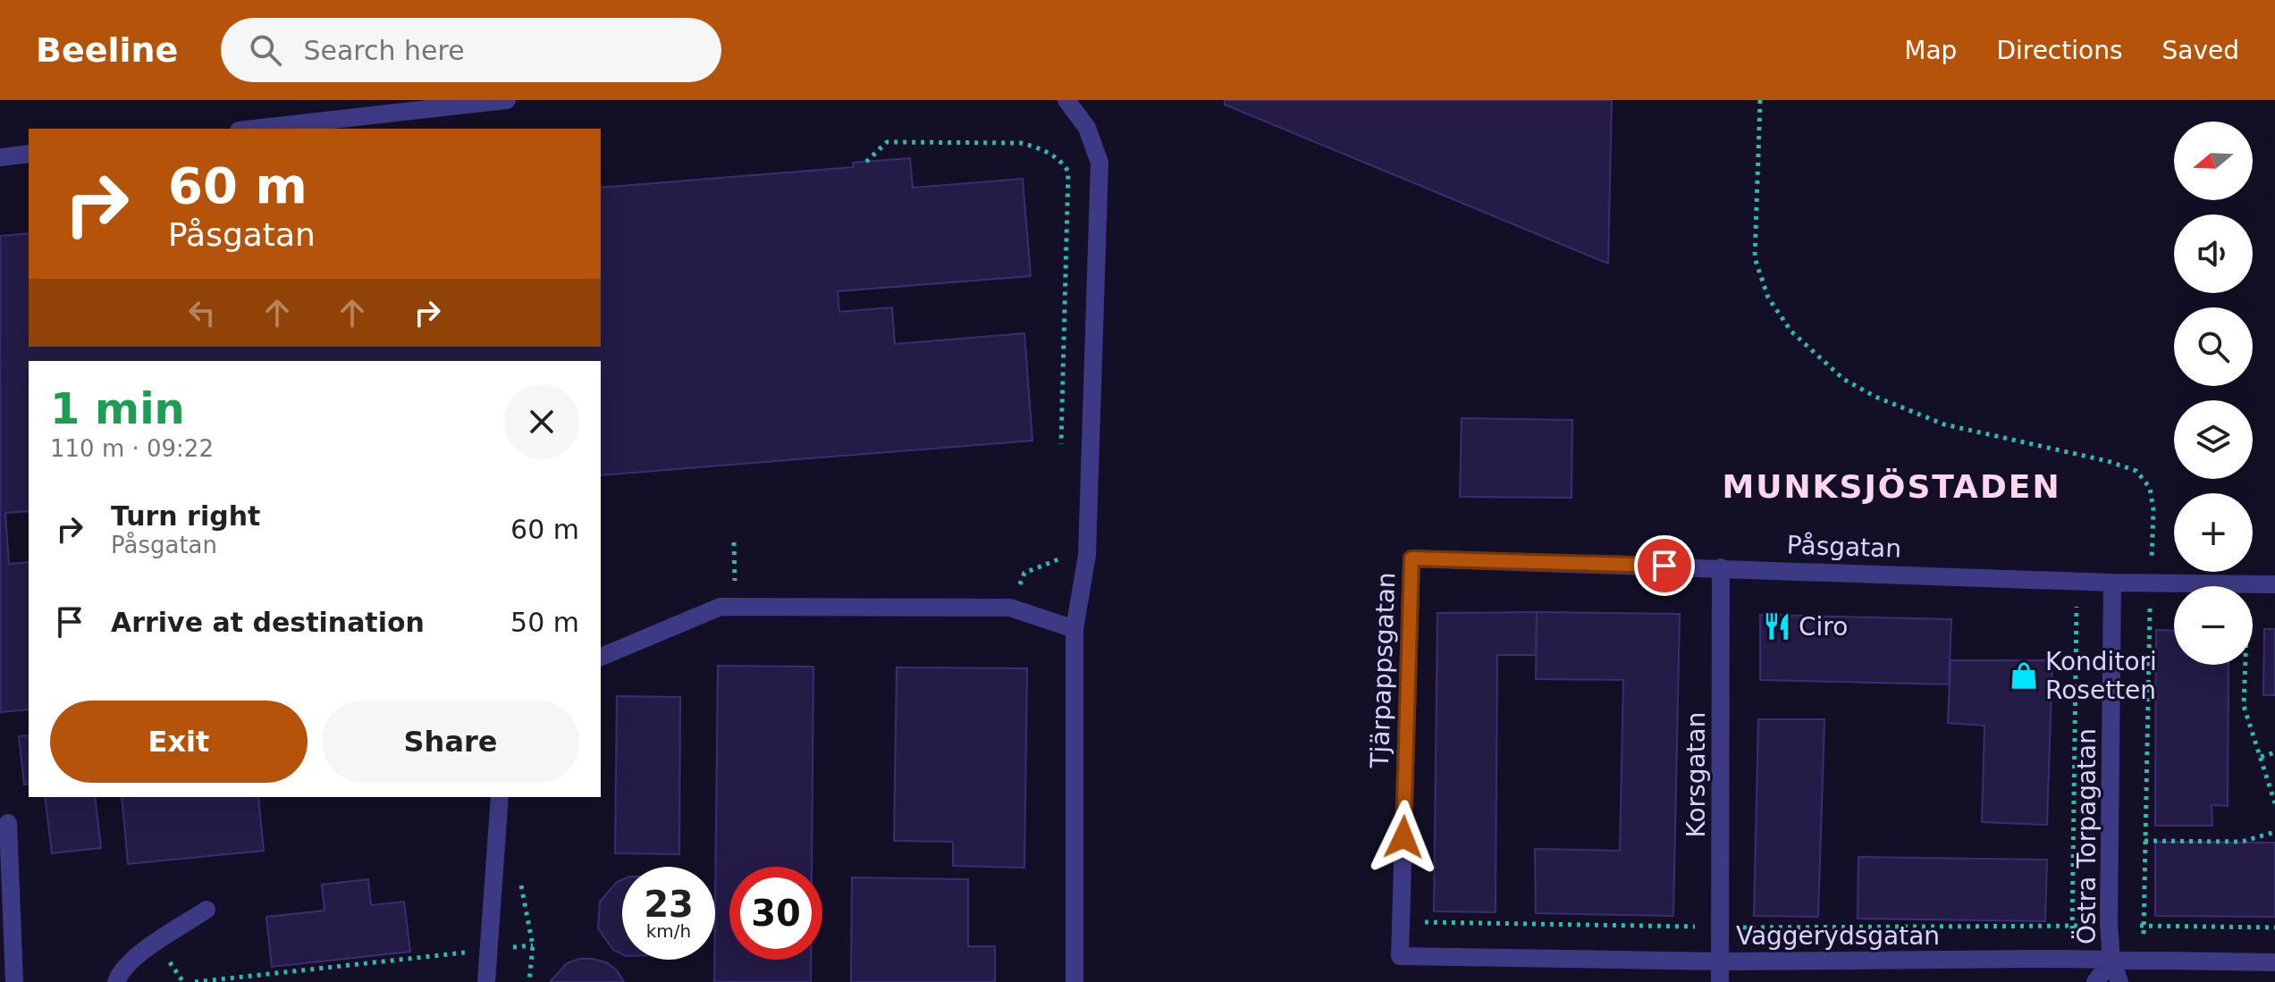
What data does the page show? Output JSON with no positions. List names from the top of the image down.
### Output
{
  "streets": {
    "street": [
      "Påsgatan",
      "Tjärpappsgatan",
      "Korsgatan",
      "Östra Torpagatan",
      "Vaggerydsgatan"
    ]
  },
  "crossings": [
    ["Påsgatan", "Tjärpappsgatan"],
    ["Påsgatan", "Korsgatan"],
    ["Påsgatan", "Östra Torpagatan"],
    ["Tjärpappsgatan", "Vaggerydsgatan"],
    ["Korsgatan", "Vaggerydsgatan"],
    ["Östra Torpagatan", "Vaggerydsgatan"]
  ],
  "districts": ["MUNKSJÖSTADEN"],
  "places": {
    "restaurant": ["Ciro"],
    "shop": ["Konditori Rosetten"]
  },
  "north": "left",
  "page": {
    "header": "Beeline",
    "search": "Search here",
    "nav": ["Map", "Directions", "Saved"],
    "map_buttons": ["+", "−"],
    "turn": ["60 m", "Påsgatan"],
    "heading": ["1 min", "110 m · 09:22"],
    "list": [
      {
        "name": "Turn right",
        "note": "Påsgatan",
        "value": "60 m"
      },
      {
        "name": "Arrive at destination",
        "value": "50 m"
      }
    ],
    "buttons": ["Exit", "Share"],
    "speed": "23 km/h",
    "limit": "30"
  }
}
